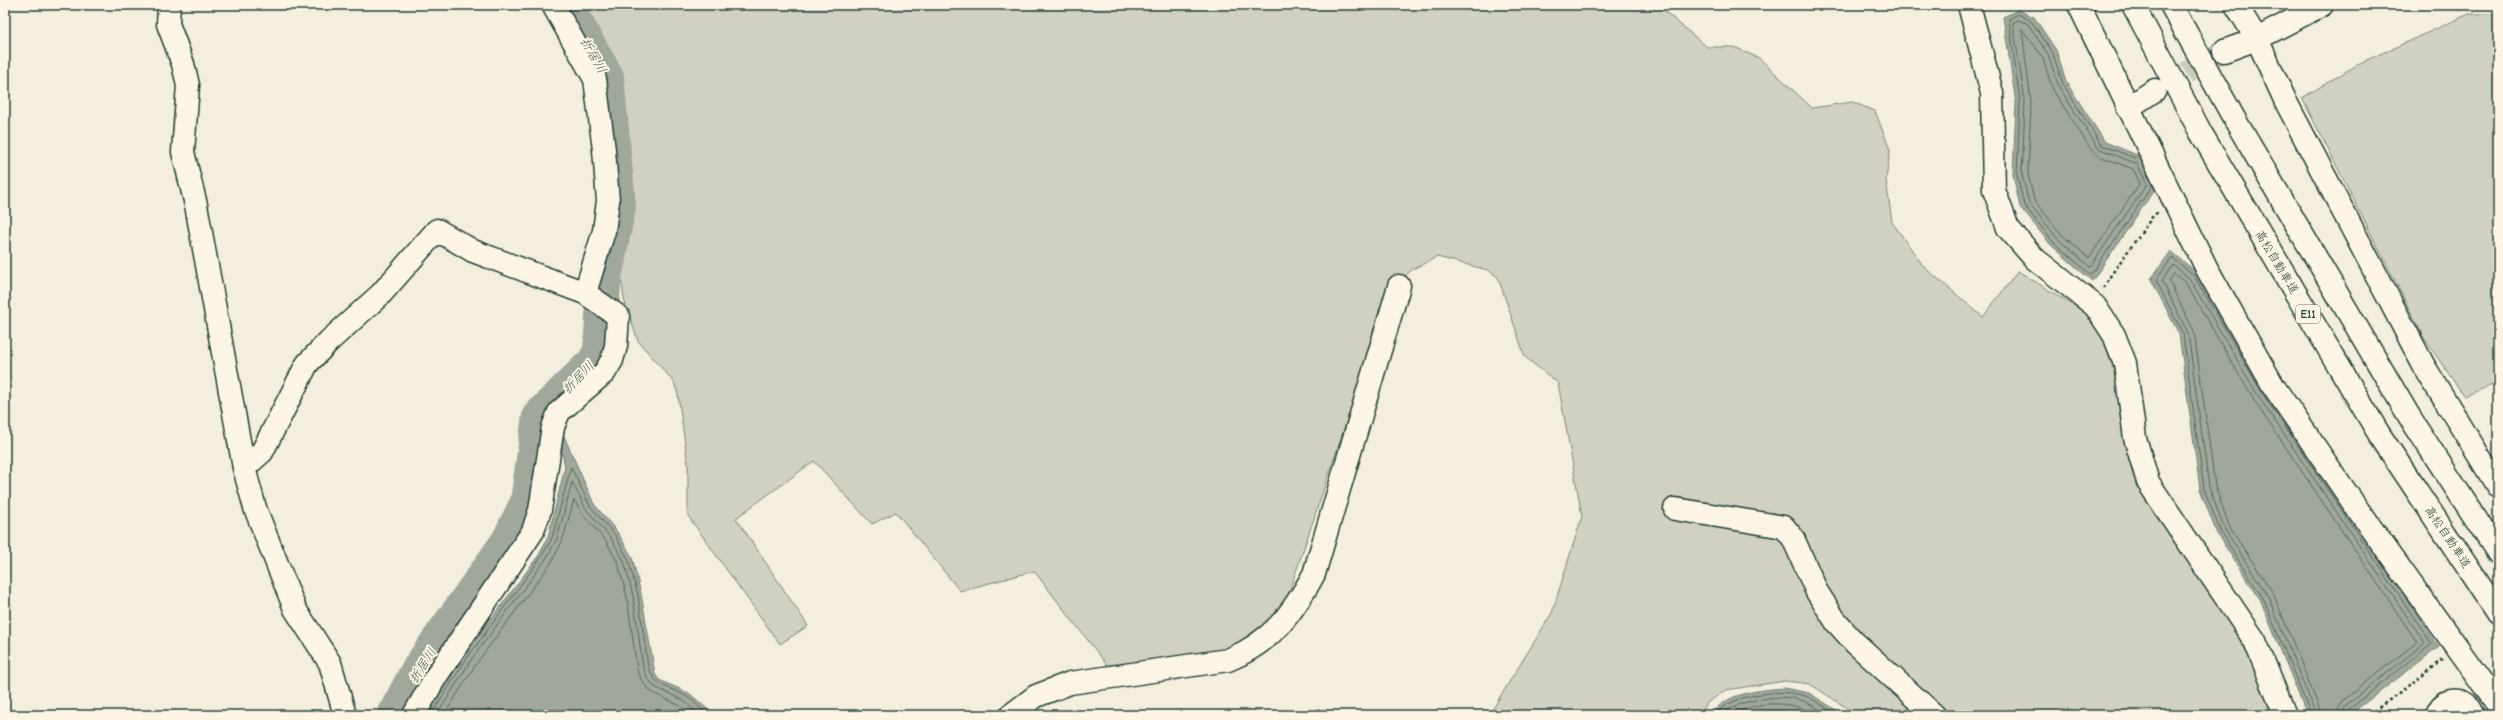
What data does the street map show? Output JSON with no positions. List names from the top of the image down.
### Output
{
  "streets": {
    "main road": ["高松自動車道", "E11"]
  },
  "water": ["折居川"]
}
